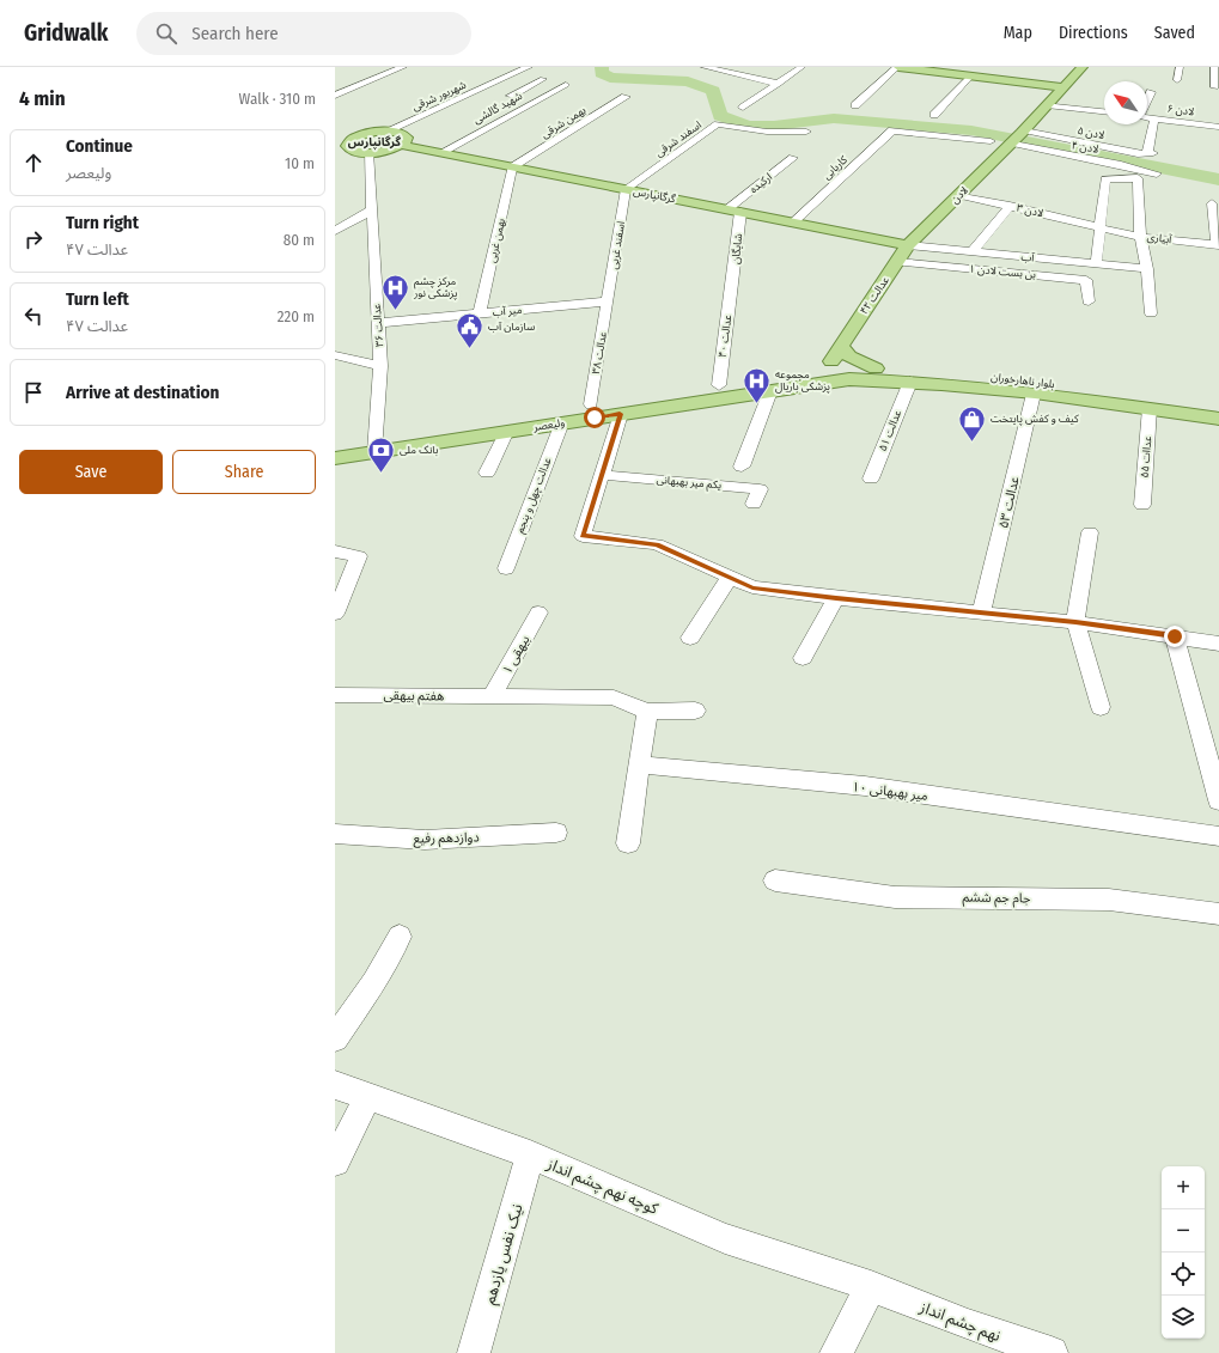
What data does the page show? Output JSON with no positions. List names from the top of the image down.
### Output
{
  "streets": {
    "main road": [
      "گرگانپارس",
      "لادن",
      "عدالت ۴۲",
      "بلوار ناهارخوران",
      "ولیعصر"
    ],
    "street": [
      "شهریور شرقی",
      "شهید گالشی",
      "۶ لادن",
      "بهمن شرقی",
      "۵ لادن",
      "اسفند شرقی",
      "۴ لادن",
      "کاریابی",
      "ارکیده",
      "۳ لادن",
      "آبیاری",
      "بهمن غربی",
      "اسفند غربی",
      "شایگان",
      "آب",
      "۱ بن بست لادن",
      "میر آب",
      "عدالت ۳۶",
      "عدالت ۴۰",
      "عدالت ۳۸",
      "عدالت ۵۱",
      "عداات ۵۵",
      "یکم میر بهبهانی",
      "عدالت چهل و پنجم",
      "عدالت ۵۳",
      "بیهقی ۱",
      "هفتم بیهقی",
      "۱۰ میر بهبهانی",
      "دوازدهم رفیع",
      "جام جم ششم",
      "کوچه نهم چشم انداز",
      "نیک نفس یازدهم",
      "نهم چشم انداز"
    ]
  },
  "crossings": [
    ["شهید گالشی", "گرگانپارس"],
    ["۶ لادن", "۵ لادن"],
    ["بهمن شرقی", "گرگانپارس"],
    ["بهمن شرقی", "بهمن غربی"],
    ["۵ لادن", "لادن"],
    ["اسفند شرقی", "گرگانپارس"],
    ["اسفند شرقی", "اسفند غربی"],
    ["۴ لادن", "لادن"],
    ["کاریابی", "گرگانپارس"],
    ["ارکیده", "گرگانپارس"],
    ["ارکیده", "شایگان"],
    ["گرگانپارس", "لادن"],
    ["گرگانپارس", "بهمن غربی"],
    ["گرگانپارس", "اسفند غربی"],
    ["گرگانپارس", "شایگان"],
    ["گرگانپارس", "آب"],
    ["گرگانپارس", "عدالت ۴۲"],
    ["لادن", "۳ لادن"],
    ["لادن", "آب"],
    ["لادن", "عدالت ۴۲"],
    ["۳ لادن", "آبیاری"],
    ["بهمن غربی", "میر آب"],
    ["اسفند غربی", "میر آب"],
    ["اسفند غربی", "عدالت ۳۸"],
    ["شایگان", "عدالت ۴۰"],
    ["آب", "عدالت ۴۲"],
    ["۱ بن بست لادن", "عدالت ۴۲"],
    ["عدالت ۴۲", "بلوار ناهارخوران"],
    ["عدالت ۴۲", "ولیعصر"],
    ["میر آب", "عدالت ۳۶"],
    ["میر آب", "عدالت ۳۸"],
    ["عدالت ۳۶", "ولیعصر"],
    ["عدالت ۴۰", "ولیعصر"],
    ["عدالت ۳۸", "ولیعصر"],
    ["بلوار ناهارخوران", "ولیعصر"],
    ["بلوار ناهارخوران", "عدالت ۵۱"],
    ["بلوار ناهارخوران", "عداات ۵۵"],
    ["بلوار ناهارخوران", "عدالت ۵۳"],
    ["ولیعصر", "عدالت چهل و پنجم"],
    ["بیهقی ۱", "هفتم بیهقی"],
    ["کوچه نهم چشم انداز", "نیک نفس یازدهم"],
    ["کوچه نهم چشم انداز", "نهم چشم انداز"]
  ],
  "districts": ["گرگانپارس"],
  "places": {
    "hospital": ["مرکز چشم پزشکی نور", "مجموعه پزشکی باریال"],
    "public building": ["سازمان آب"],
    "shop": ["کیف و کفش پایتخت"],
    "bank": ["بانک ملی"]
  },
  "north": "top left",
  "page": {
    "header": "Gridwalk",
    "search": "Search here",
    "nav": ["Map", "Directions", "Saved"],
    "heading": ["4 min", "Walk · 310 m"],
    "list": [
      ["Continue", "ولیعصر", "10 m"],
      ["Turn right", "عدالت ۴۷", "80 m"],
      ["Turn left", "عدالت ۴۷", "220 m"],
      "Arrive at destination"
    ],
    "buttons": ["Save", "Share"],
    "map_buttons": ["+", "−"]
  }
}
